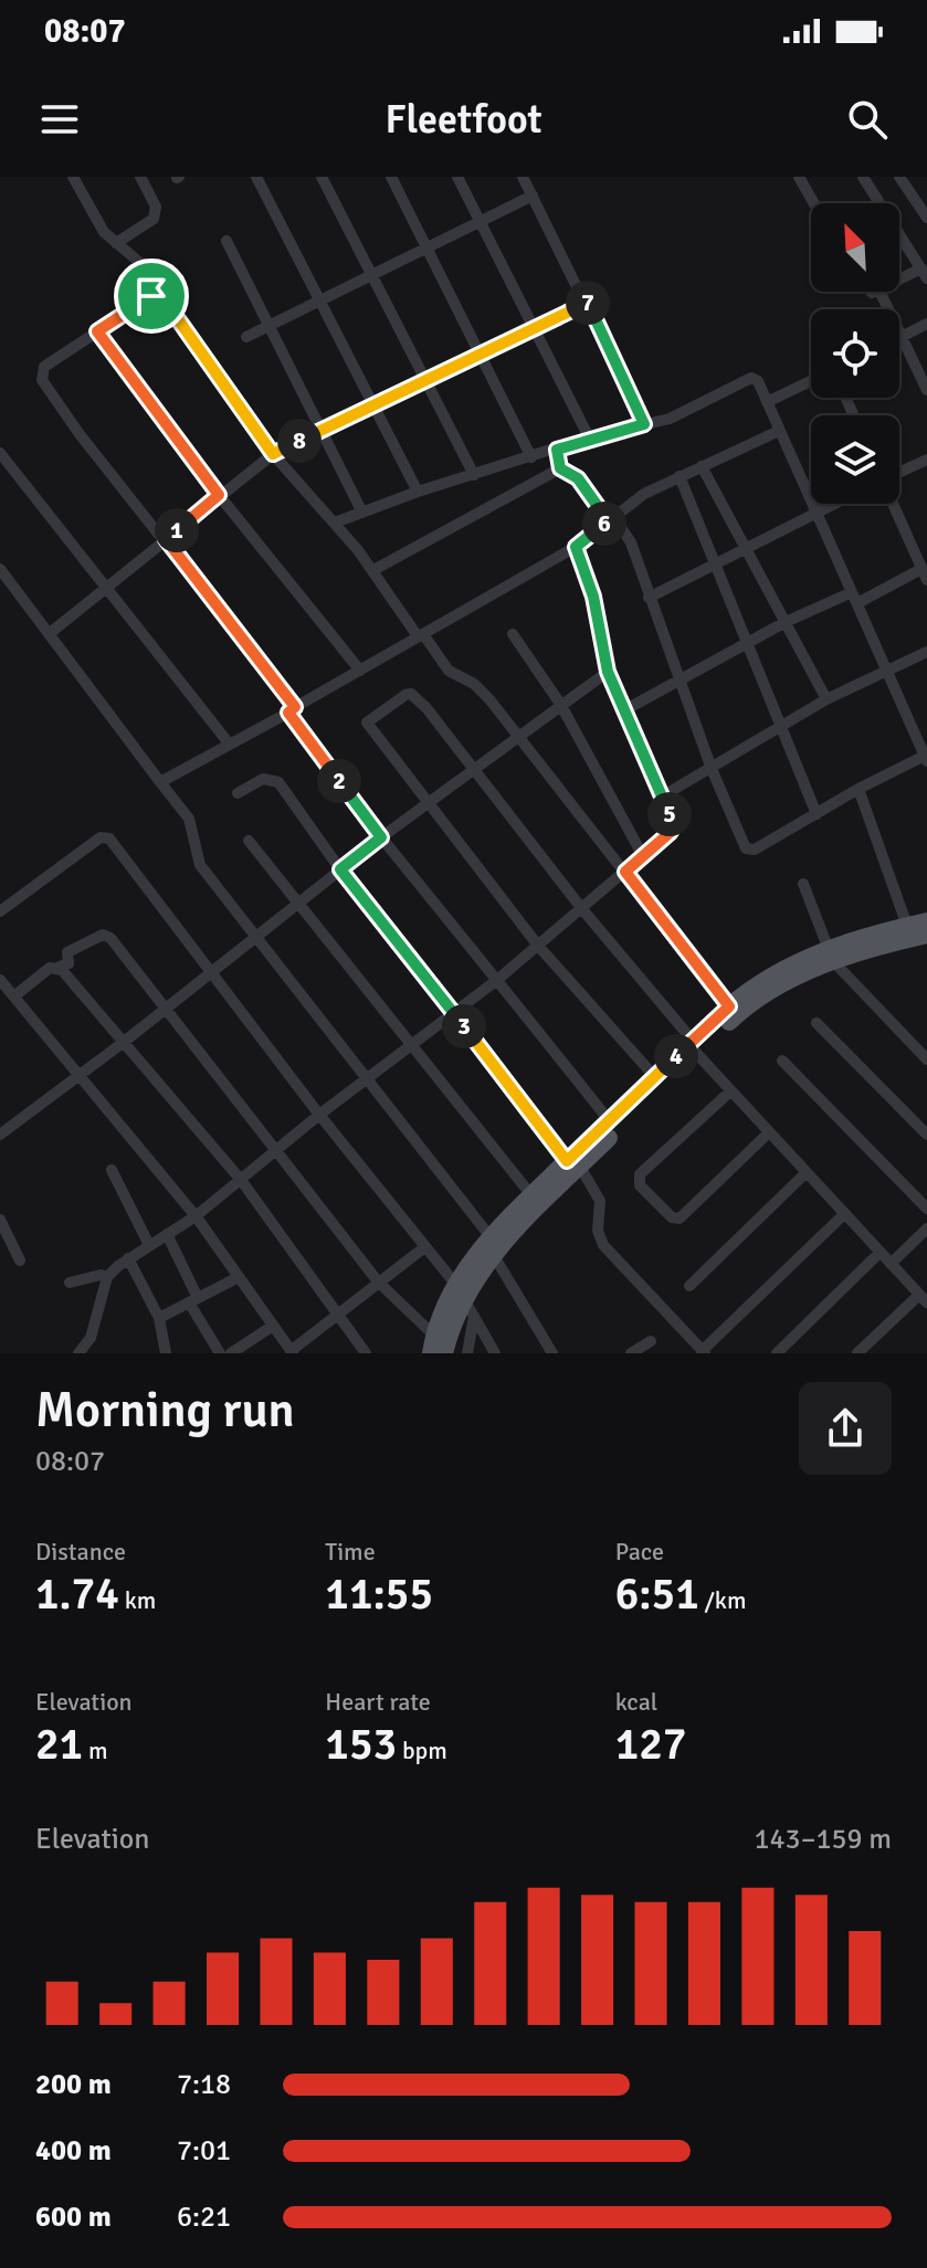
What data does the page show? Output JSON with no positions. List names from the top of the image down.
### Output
{
  "north": "top left",
  "page": {
    "status": "08:07",
    "header": "Fleetfoot",
    "pins": [
      "7",
      "8",
      "6",
      "1",
      "2",
      "5",
      "3",
      "4"
    ],
    "heading": ["Morning run", "08:07"],
    "stats": [
      ["Distance", "1.74 km"],
      ["Time", "11:55"],
      ["Pace", "6:51 /km"],
      ["Elevation", "21 m"],
      ["Heart rate", "153 bpm"],
      ["kcal", "127"]
    ],
    "chart": ["Elevation", "143–159 m"],
    "list": [
      {
        "name": "200 m",
        "note": "7:18"
      },
      {
        "name": "400 m",
        "note": "7:01"
      },
      {
        "name": "600 m",
        "note": "6:21"
      }
    ]
  }
}
